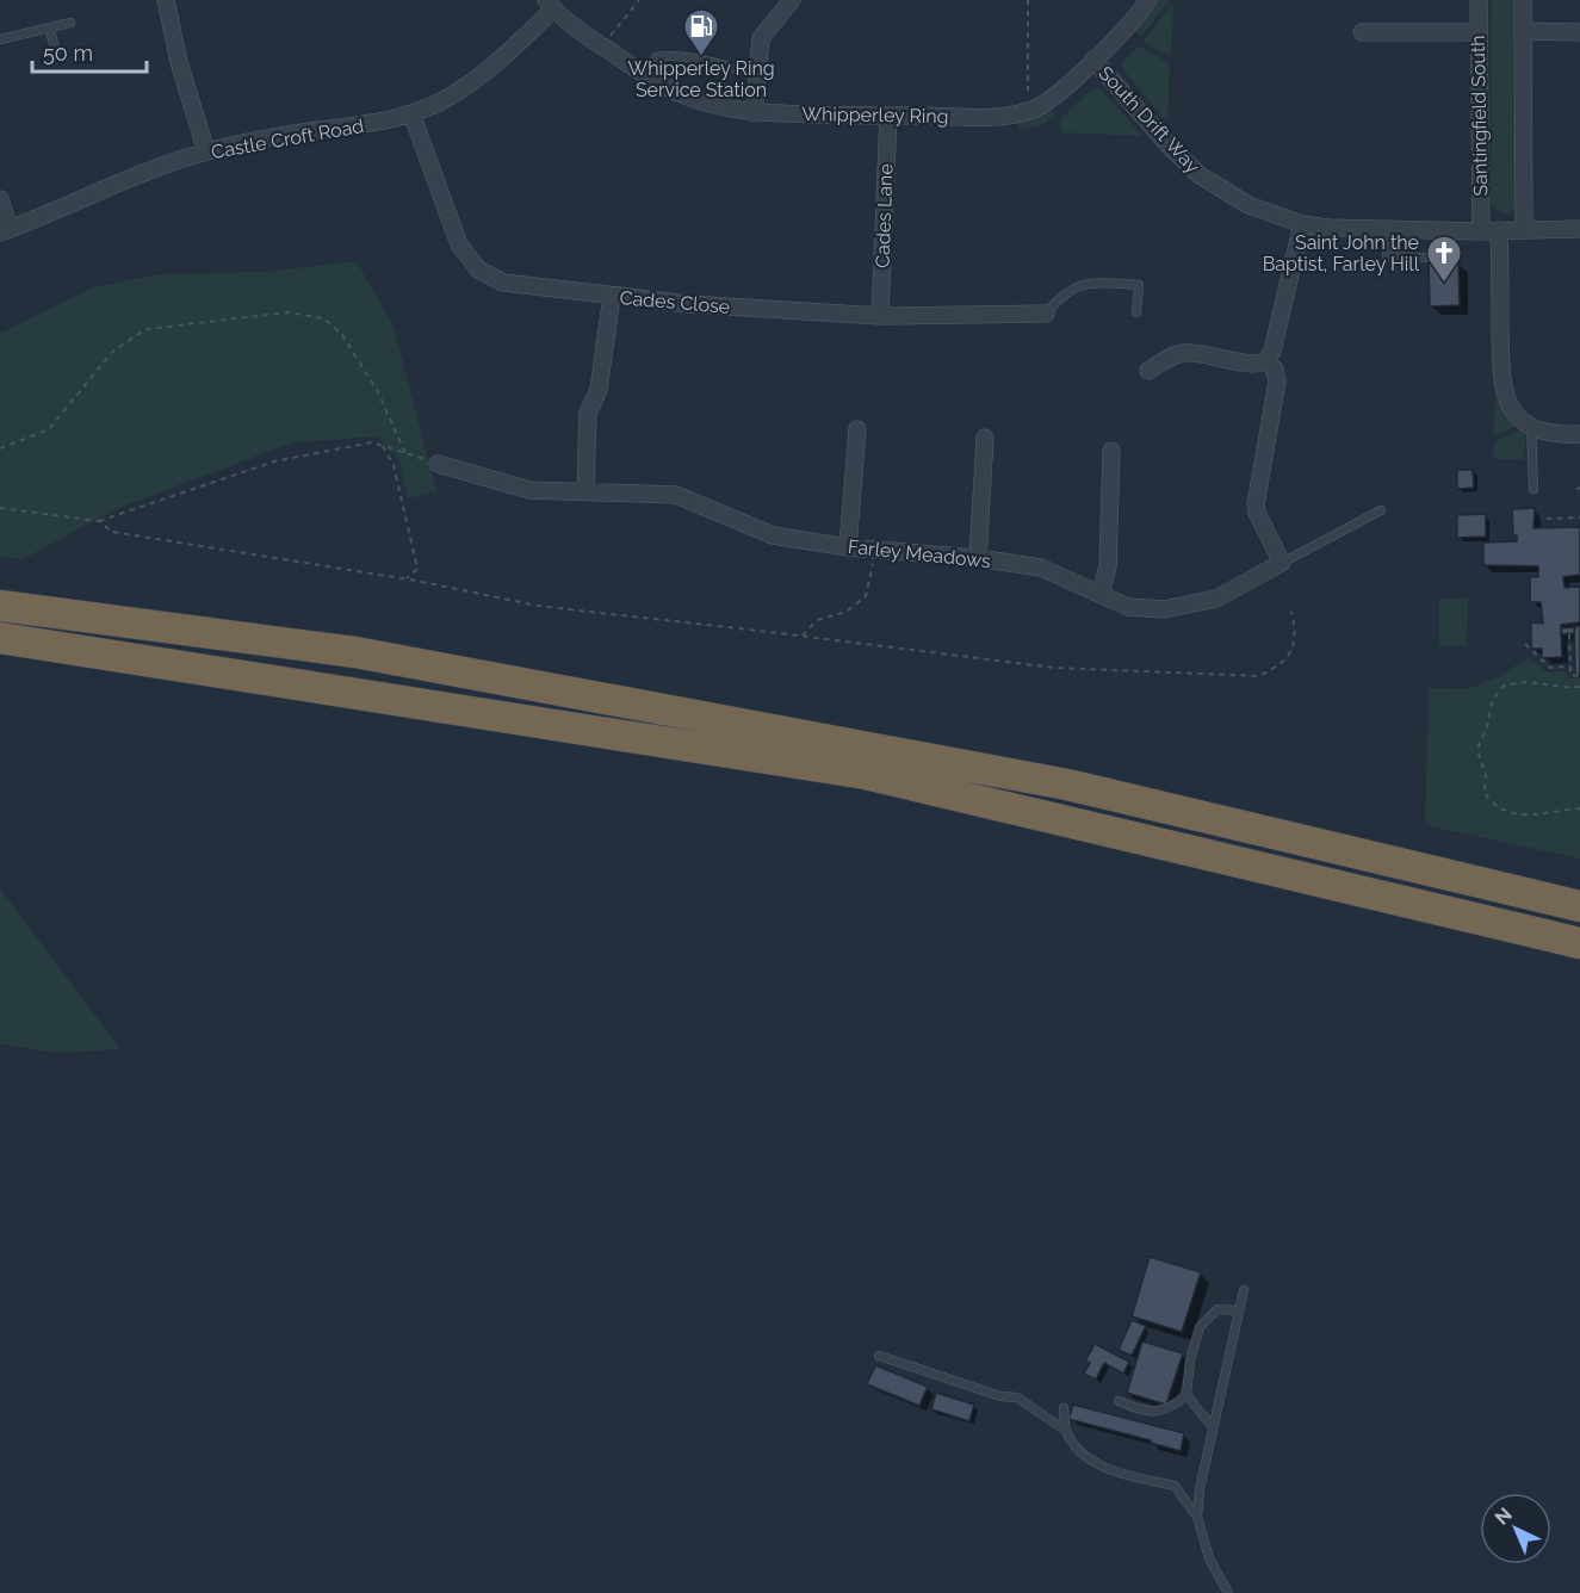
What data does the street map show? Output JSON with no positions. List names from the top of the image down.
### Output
{
  "streets": {
    "street": [
      "Whipperley Ring",
      "Santingfield South",
      "South Drift Way",
      "Castle Croft Road",
      "Cades Lane",
      "Cades Close",
      "Farley Meadows"
    ]
  },
  "crossings": [
    ["Whipperley Ring", "South Drift Way"],
    ["Whipperley Ring", "Castle Croft Road"],
    ["Whipperley Ring", "Cades Lane"],
    ["Santingfield South", "South Drift Way"],
    ["Castle Croft Road", "Cades Close"],
    ["Cades Lane", "Cades Close"]
  ],
  "places": {
    "fuel station": ["Whipperley Ring Service Station"],
    "church": ["Saint John the Baptist, Farley Hill"]
  },
  "scale_bar": "50 m",
  "north": "top left"
}
